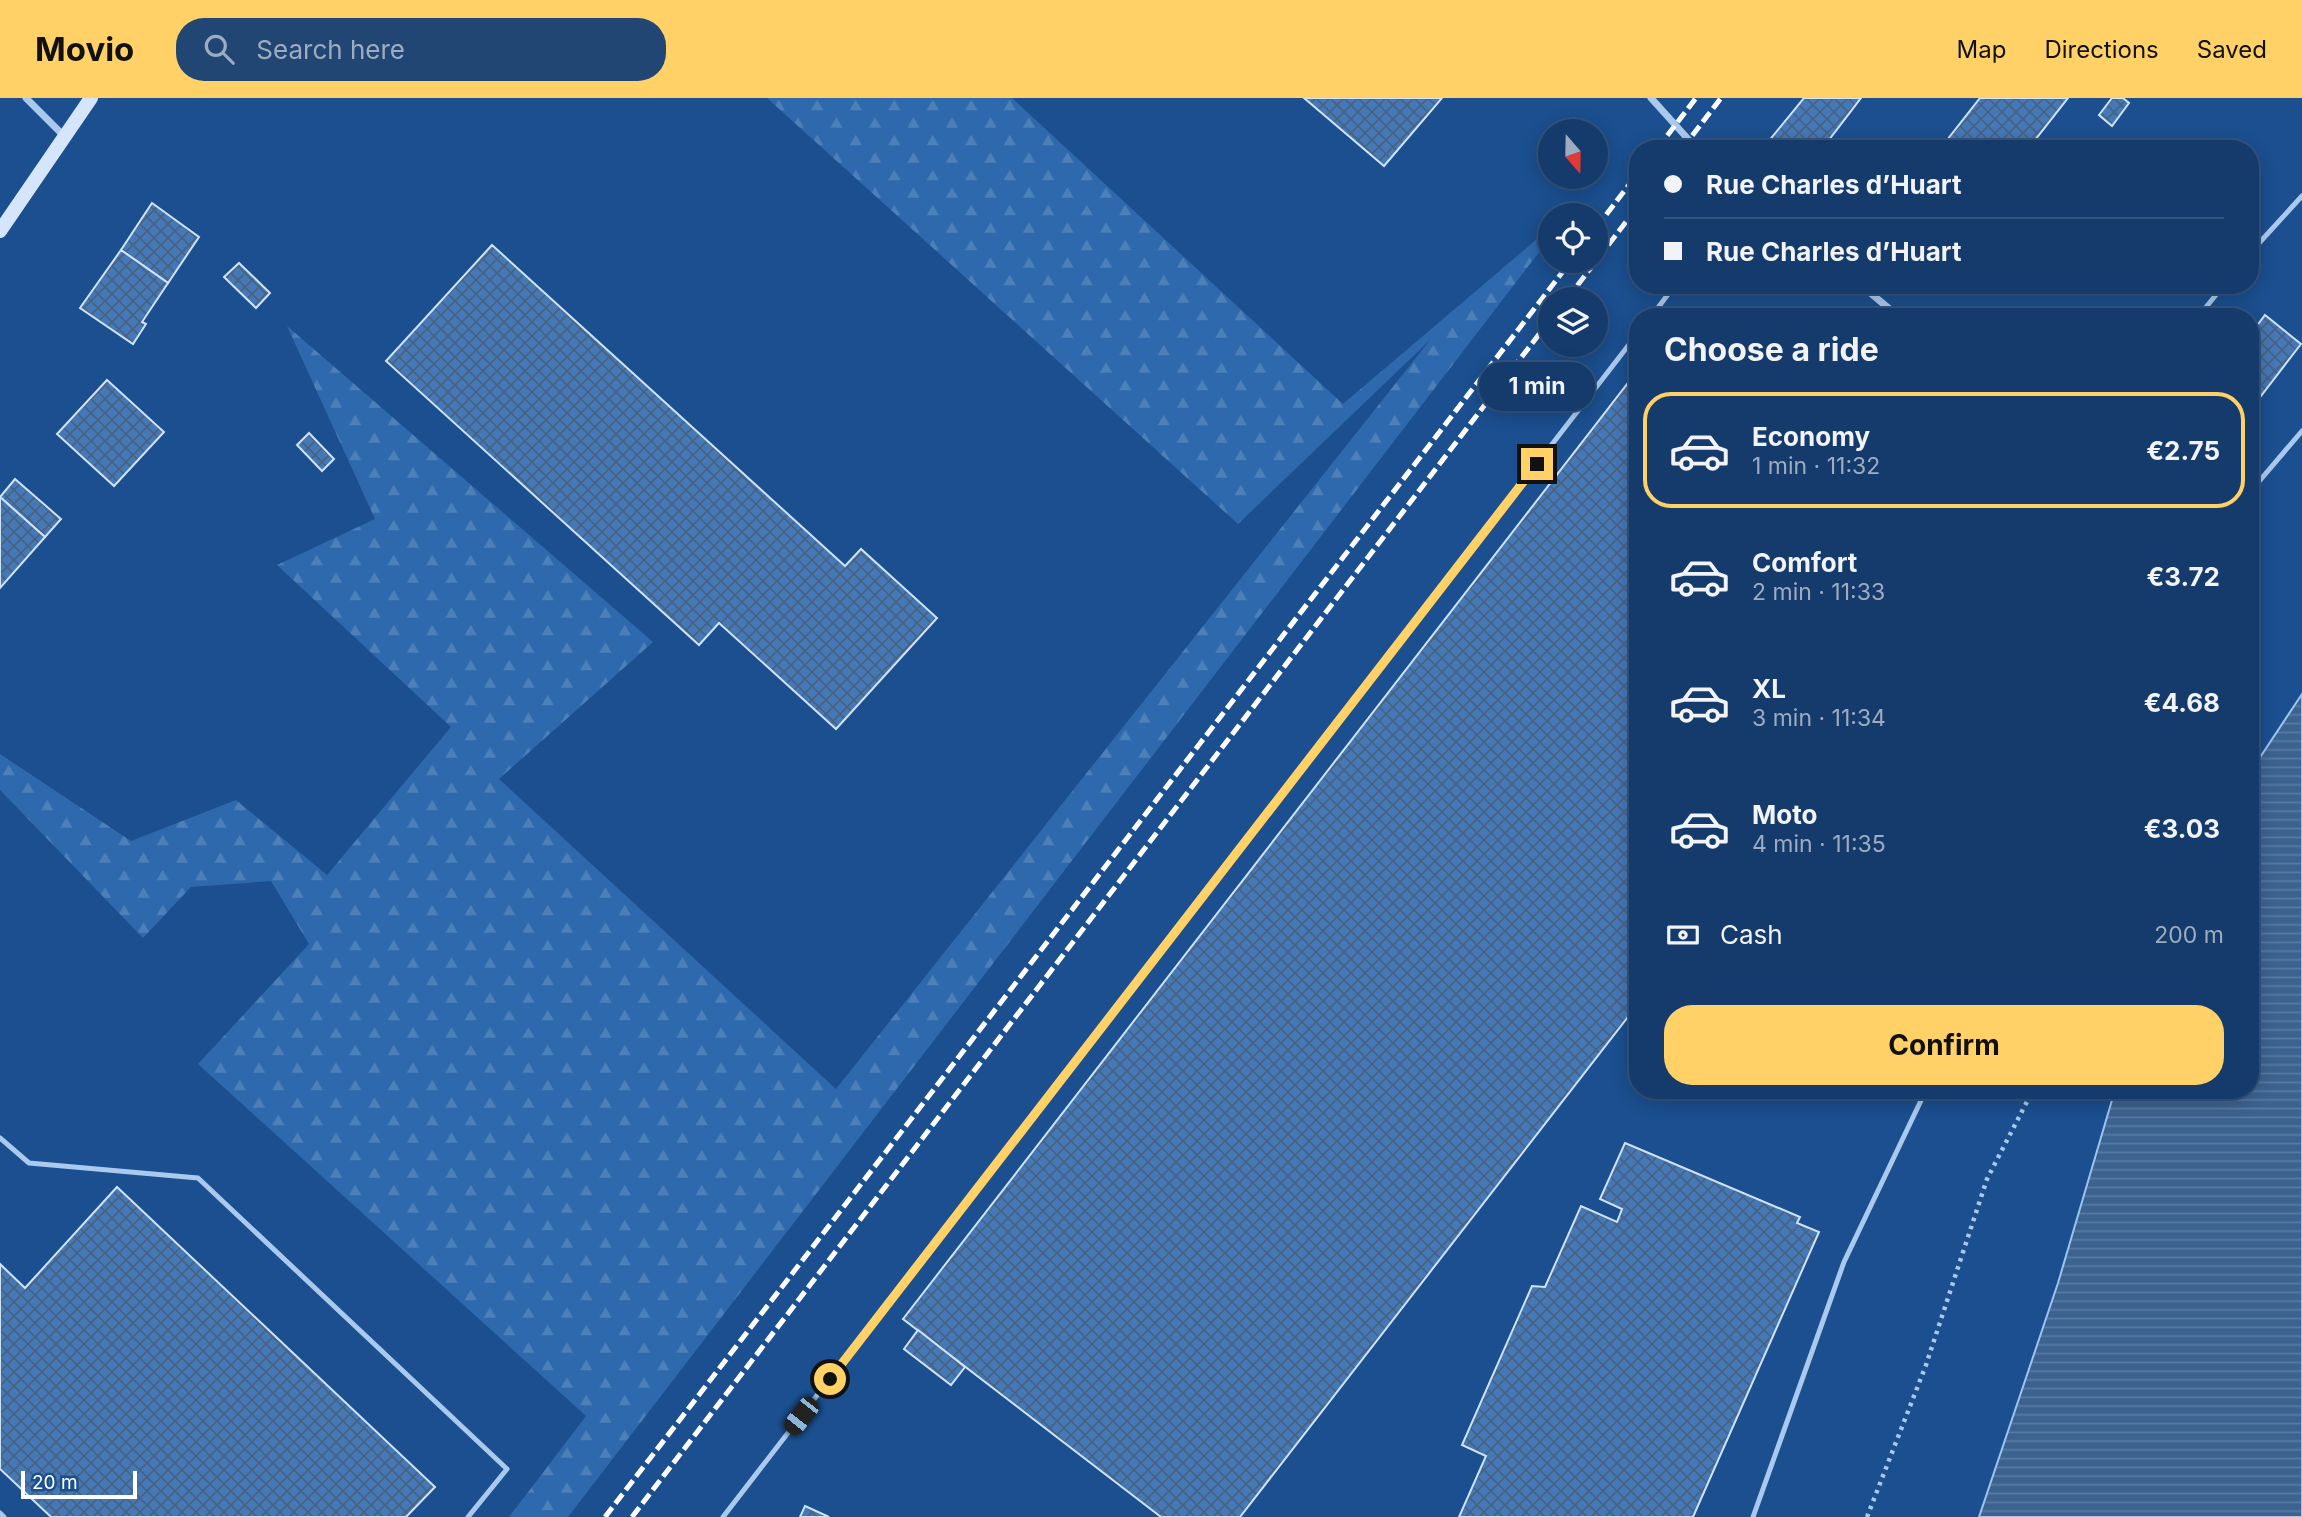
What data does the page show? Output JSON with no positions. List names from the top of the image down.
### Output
{
  "scale_bar": "20 m",
  "north": "bottom",
  "page": {
    "header": "Movio",
    "search": "Search here",
    "nav": ["Map", "Directions", "Saved"],
    "banner": ["Rue Charles d’Huart", "Rue Charles d’Huart"],
    "heading": "Choose a ride",
    "bubble": "1 min",
    "list": [
      {
        "name": "Economy",
        "note": "1 min · 11:32",
        "value": "€2.75"
      },
      {
        "name": "Comfort",
        "note": "2 min · 11:33",
        "value": "€3.72"
      },
      {
        "name": "XL",
        "note": "3 min · 11:34",
        "value": "€4.68"
      },
      {
        "name": "Moto",
        "note": "4 min · 11:35",
        "value": "€3.03"
      }
    ],
    "pay": ["Cash", "200 m"],
    "buttons": "Confirm",
    "scale": "20 m"
  }
}
